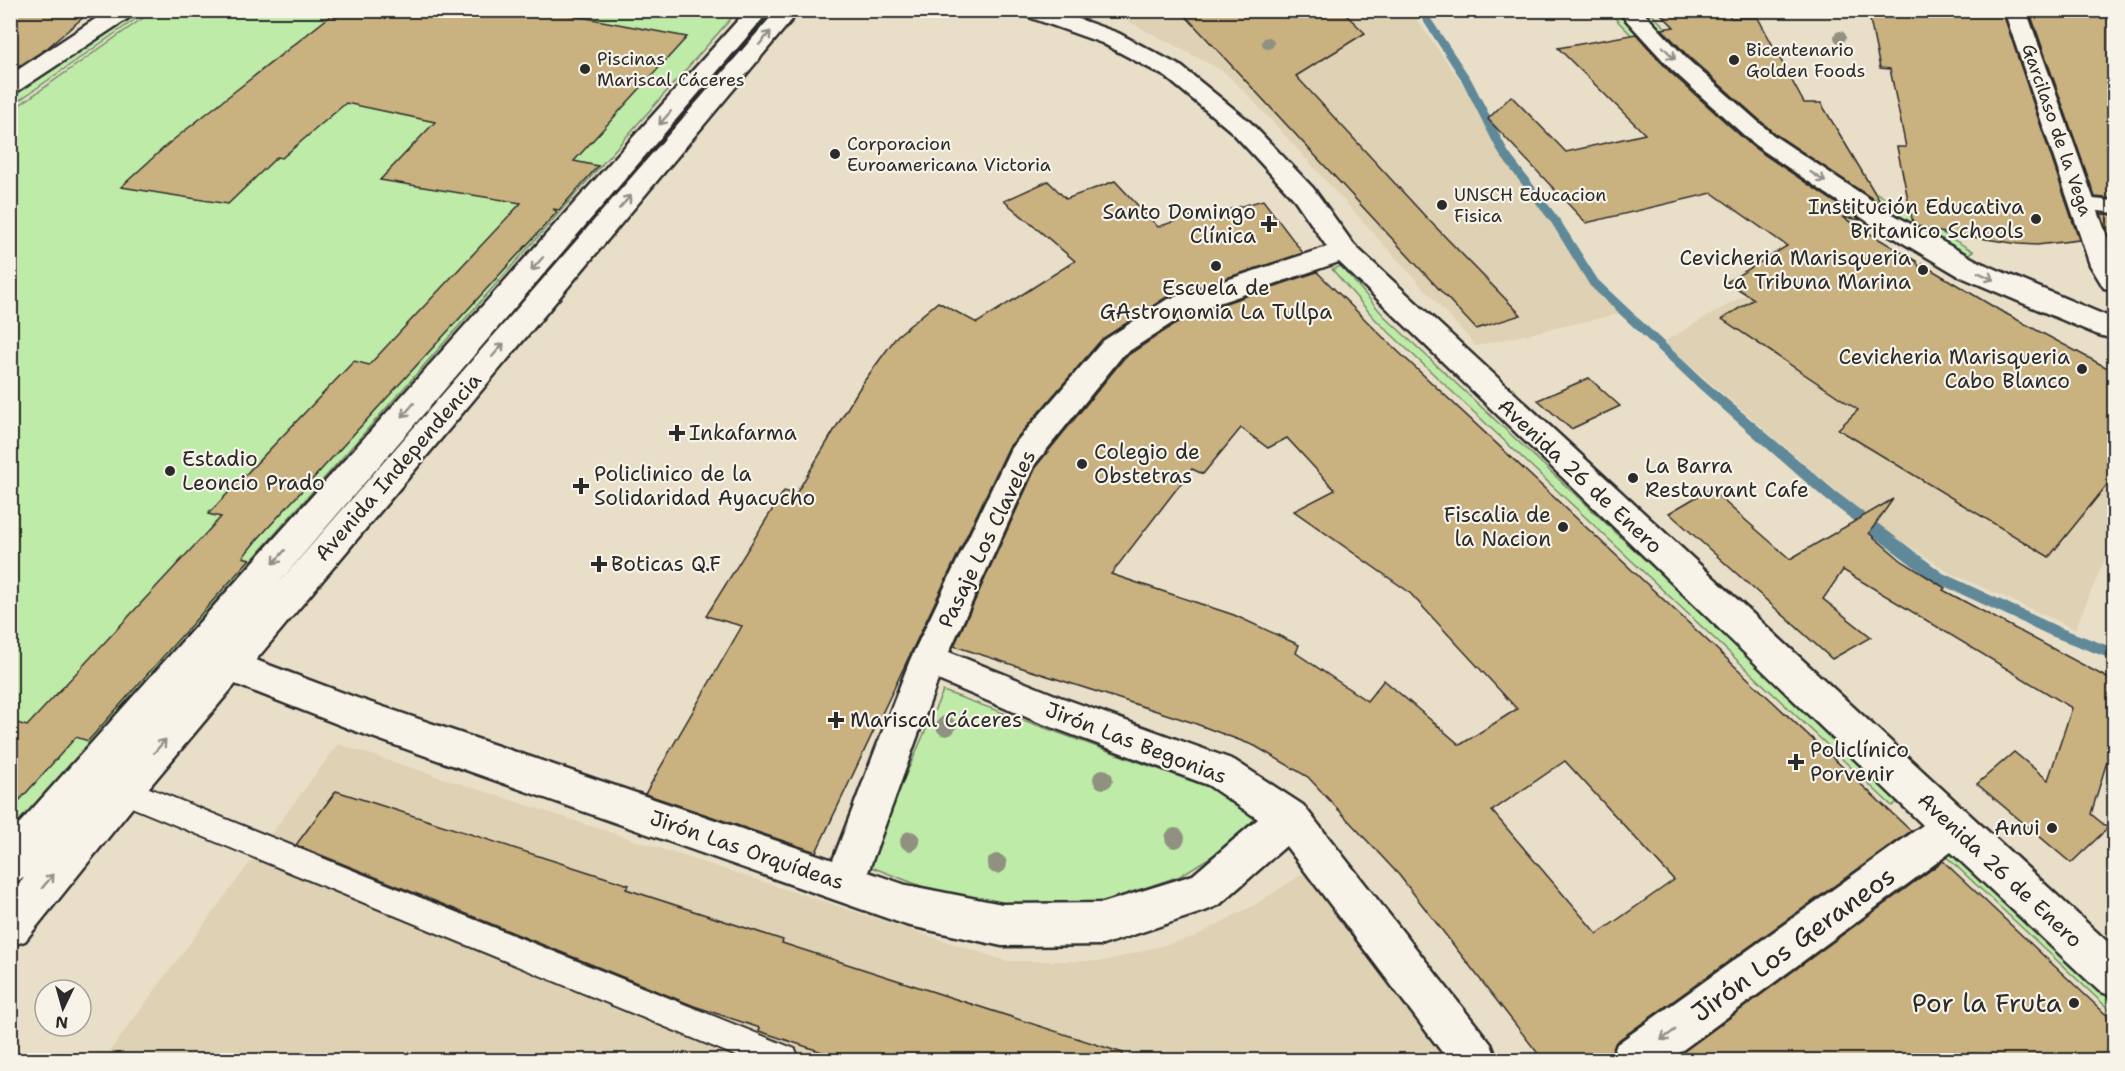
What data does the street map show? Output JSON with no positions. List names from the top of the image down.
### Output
{
  "streets": {
    "street": [
      "Garcilaso de la Vega",
      "Avenida Independencia",
      "Avenida 26 de Enero",
      "Pasaje Los Claveles",
      "Jirón Las Begonias",
      "Jirón Las Orquídeas",
      "Jirón Los Geraneos"
    ]
  },
  "crossings": [
    ["Avenida Independencia", "Jirón Las Orquídeas"],
    ["Avenida 26 de Enero", "Pasaje Los Claveles"],
    ["Avenida 26 de Enero", "Jirón Los Geraneos"],
    ["Pasaje Los Claveles", "Jirón Las Begonias"],
    ["Pasaje Los Claveles", "Jirón Las Orquídeas"],
    ["Jirón Las Begonias", "Jirón Las Orquídeas"]
  ],
  "one_way": ["Jirón Los Geraneos"],
  "places": {
    "other": [
      "Bicentenario Golden Foods",
      "Piscinas Mariscal Cáceres",
      "Corporacion Euroamericana Victoria",
      "UNSCH Educacion Fisica",
      "Institución Educativa Britanico Schools",
      "Escuela de GAstronomia La Tullpa",
      "Cevicheria Marisqueria La Tribuna Marina",
      "Cevicheria Marisqueria Cabo Blanco",
      "Colegio de Obstetras",
      "Estadio Leoncio Prado",
      "La Barra Restaurant Cafe",
      "Fiscalia de la Nacion",
      "Anui",
      "Por la Fruta"
    ],
    "health": [
      "Santo Domingo Clínica",
      "Inkafarma",
      "Policlinico de la Solidaridad Ayacucho",
      "Boticas Q.F",
      "Mariscal Cáceres",
      "Policlínico Porvenir"
    ]
  },
  "north": "bottom"
}
